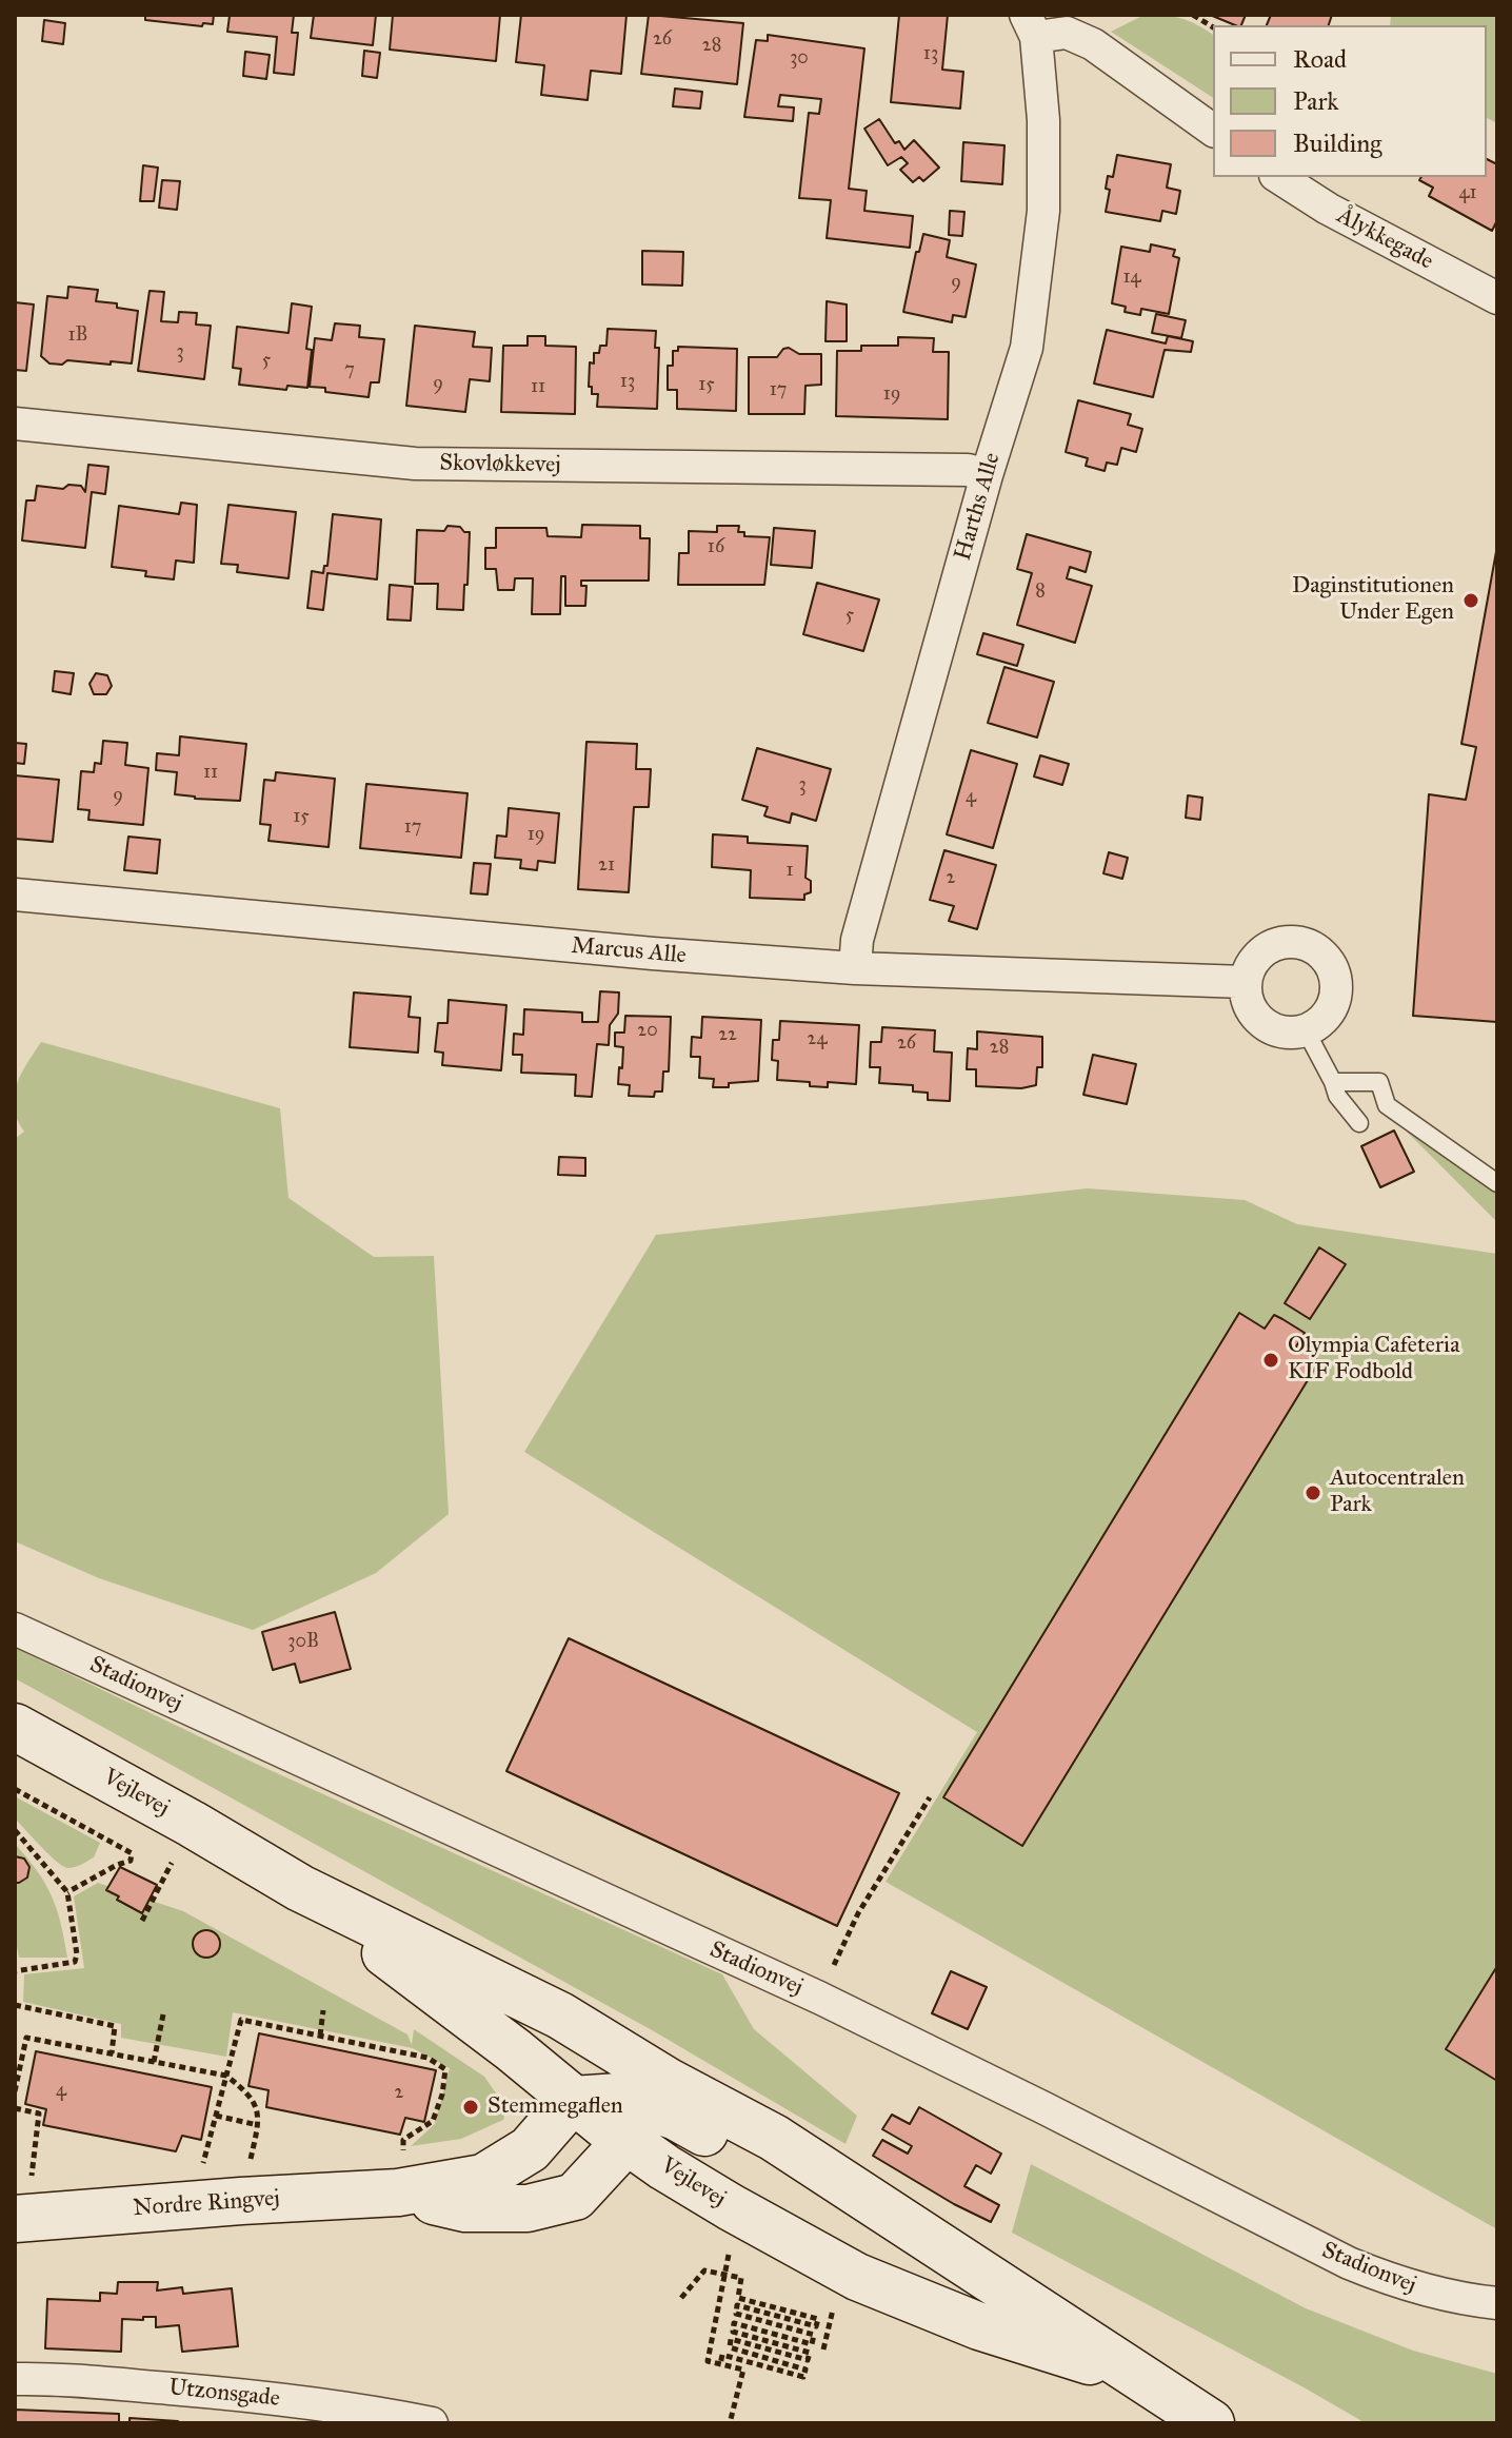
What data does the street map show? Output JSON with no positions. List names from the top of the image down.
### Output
{
  "streets": {
    "main road": ["Vejlevej", "Nordre Ringvej"],
    "street": [
      "Ålykkegade",
      "Skovløkkevej",
      "Harths Alle",
      "Marcus Alle",
      "Stadionvej",
      "Utzonsgade"
    ]
  },
  "crossings": [
    ["Skovløkkevej", "Harths Alle"],
    ["Harths Alle", "Marcus Alle"],
    ["Vejlevej", "Nordre Ringvej"]
  ],
  "places": [
    "Daginstitutionen Under Egen",
    "Olympia Cafeteria KIF Fodbold",
    "Autocentralen Park",
    "Stemmegaflen"
  ],
  "house_numbers": [
    "26",
    "28",
    "13",
    "30",
    "41",
    "14",
    "9",
    "1B",
    "3",
    "5",
    "7",
    "13",
    "9",
    "15",
    "11",
    "17",
    "19",
    "16",
    "8",
    "5",
    "11",
    "3",
    "9",
    "4",
    "15",
    "17",
    "19",
    "21",
    "1",
    "2",
    "20",
    "22",
    "24",
    "26",
    "28",
    "30B",
    "4",
    "2"
  ],
  "legend": ["Road", "Park", "Building"]
}
